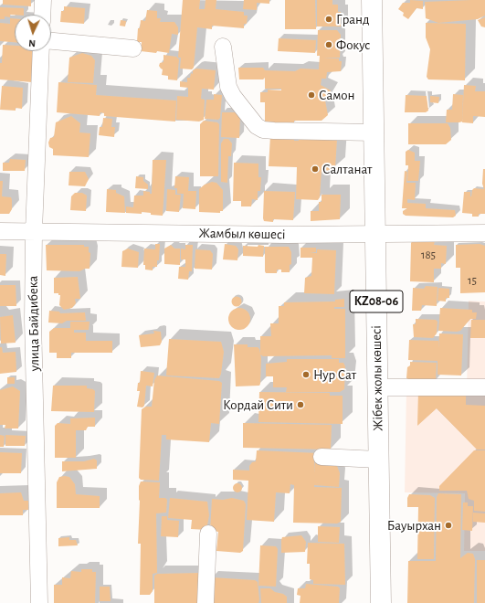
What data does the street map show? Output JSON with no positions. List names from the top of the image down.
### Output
{
  "streets": {
    "highway": ["KZ08-06", "Жібек жолы көшесі"],
    "street": ["Жамбыл көшесі", "улица Байдибека"]
  },
  "crossings": [
    ["Жамбыл көшесі", "улица Байдибека"],
    ["Жамбыл көшесі", "Жібек жолы көшесі"]
  ],
  "places": [
    "Гранд",
    "Фокус",
    "Самон",
    "Салтанат",
    "Нур Сат",
    "Кордай Сити",
    "Бауырхан"
  ],
  "house_numbers": ["185", "15"],
  "north": "bottom"
}
